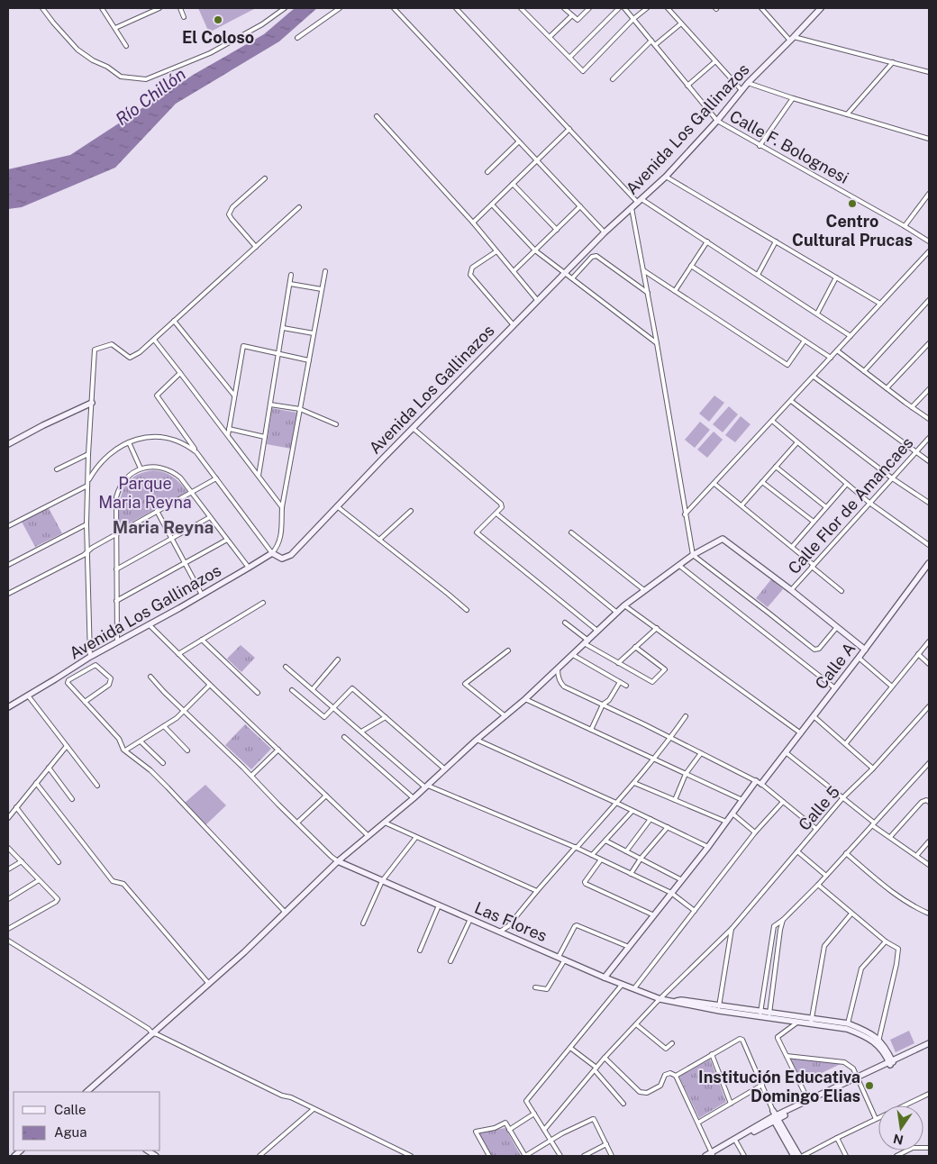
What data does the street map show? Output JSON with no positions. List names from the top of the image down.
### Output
{
  "streets": {
    "street": [
      "Avenida Los Gallinazos",
      "Calle F. Bolognesi",
      "Calle Flor de Amancaes",
      "Calle A",
      "Calle 5",
      "Las Flores"
    ]
  },
  "crossings": [
    ["Avenida Los Gallinazos", "Calle F. Bolognesi"],
    ["Calle A", "Las Flores"],
    ["Calle 5", "Las Flores"]
  ],
  "districts": ["Maria Reyna"],
  "water": ["Río Chillón"],
  "parks": ["Parque Maria Reyna"],
  "places": ["El Coloso", "Centro Cultural Prucas", "Institución Educativa Domingo Elias"],
  "legend": ["Calle", "Agua"],
  "north": "bottom"
}
